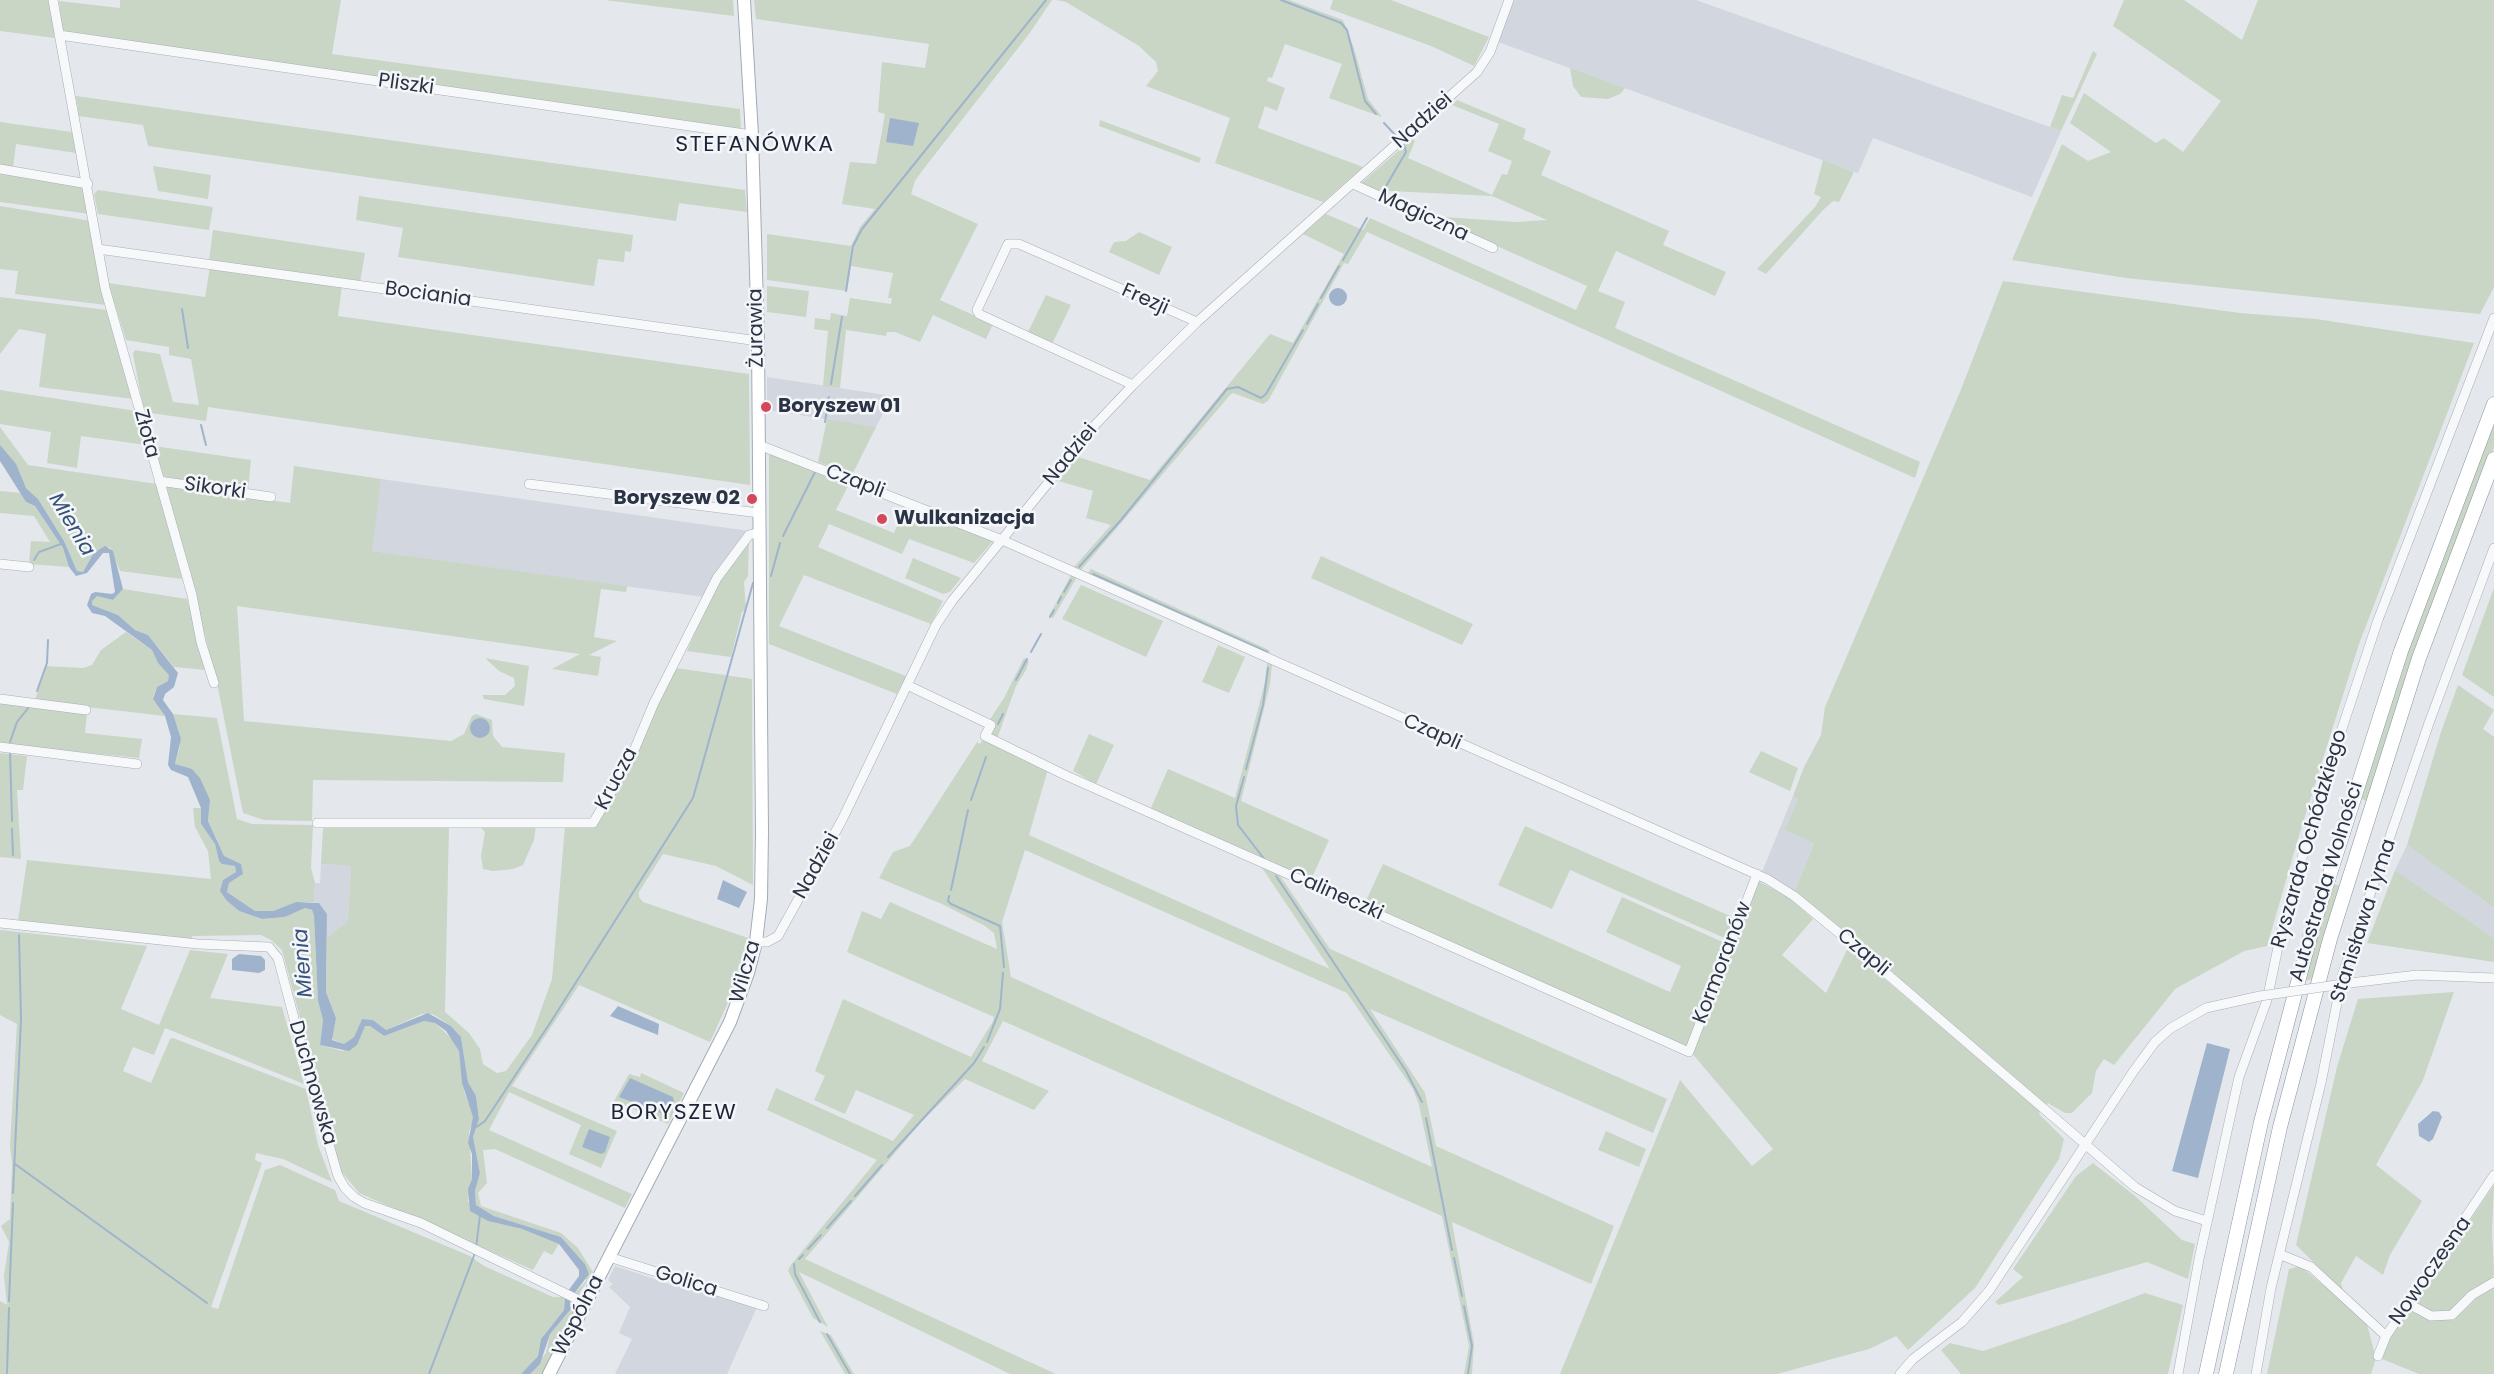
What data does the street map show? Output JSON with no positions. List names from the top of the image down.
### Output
{
  "streets": {
    "highway": ["Autostrada Wolności"],
    "main road": ["Żurawia", "Wilcza", "Wspólna"],
    "street": [
      "Pliszki",
      "Nadziei",
      "Magiczna",
      "Bociania",
      "Frezji",
      "Złota",
      "Czapli",
      "Sikorki",
      "Krucza",
      "Ryszarda Ochódzkiego",
      "Calineczki",
      "Stanisława Tyma",
      "Kormoranów",
      "Duchnowska",
      "Nowoczesna",
      "Golica"
    ]
  },
  "crossings": [
    ["Pliszki", "Żurawia"],
    ["Pliszki", "Złota"],
    ["Nadziei", "Magiczna"],
    ["Nadziei", "Frezji"],
    ["Nadziei", "Czapli"],
    ["Nadziei", "Calineczki"],
    ["Nadziei", "Wilcza"],
    ["Bociania", "Żurawia"],
    ["Bociania", "Złota"],
    ["Żurawia", "Czapli"],
    ["Żurawia", "Krucza"],
    ["Żurawia", "Wilcza"],
    ["Złota", "Sikorki"],
    ["Czapli", "Ryszarda Ochódzkiego"],
    ["Czapli", "Kormoranów"],
    ["Calineczki", "Kormoranów"],
    ["Stanisława Tyma", "Nowoczesna"],
    ["Wilcza", "Golica"],
    ["Wilcza", "Wspólna"],
    ["Duchnowska", "Wspólna"],
    ["Golica", "Wspólna"]
  ],
  "districts": ["STEFANÓWKA", "BORYSZEW"],
  "water": ["Mienia"],
  "places": ["Boryszew 01", "Boryszew 02", "Wulkanizacja"]
}
